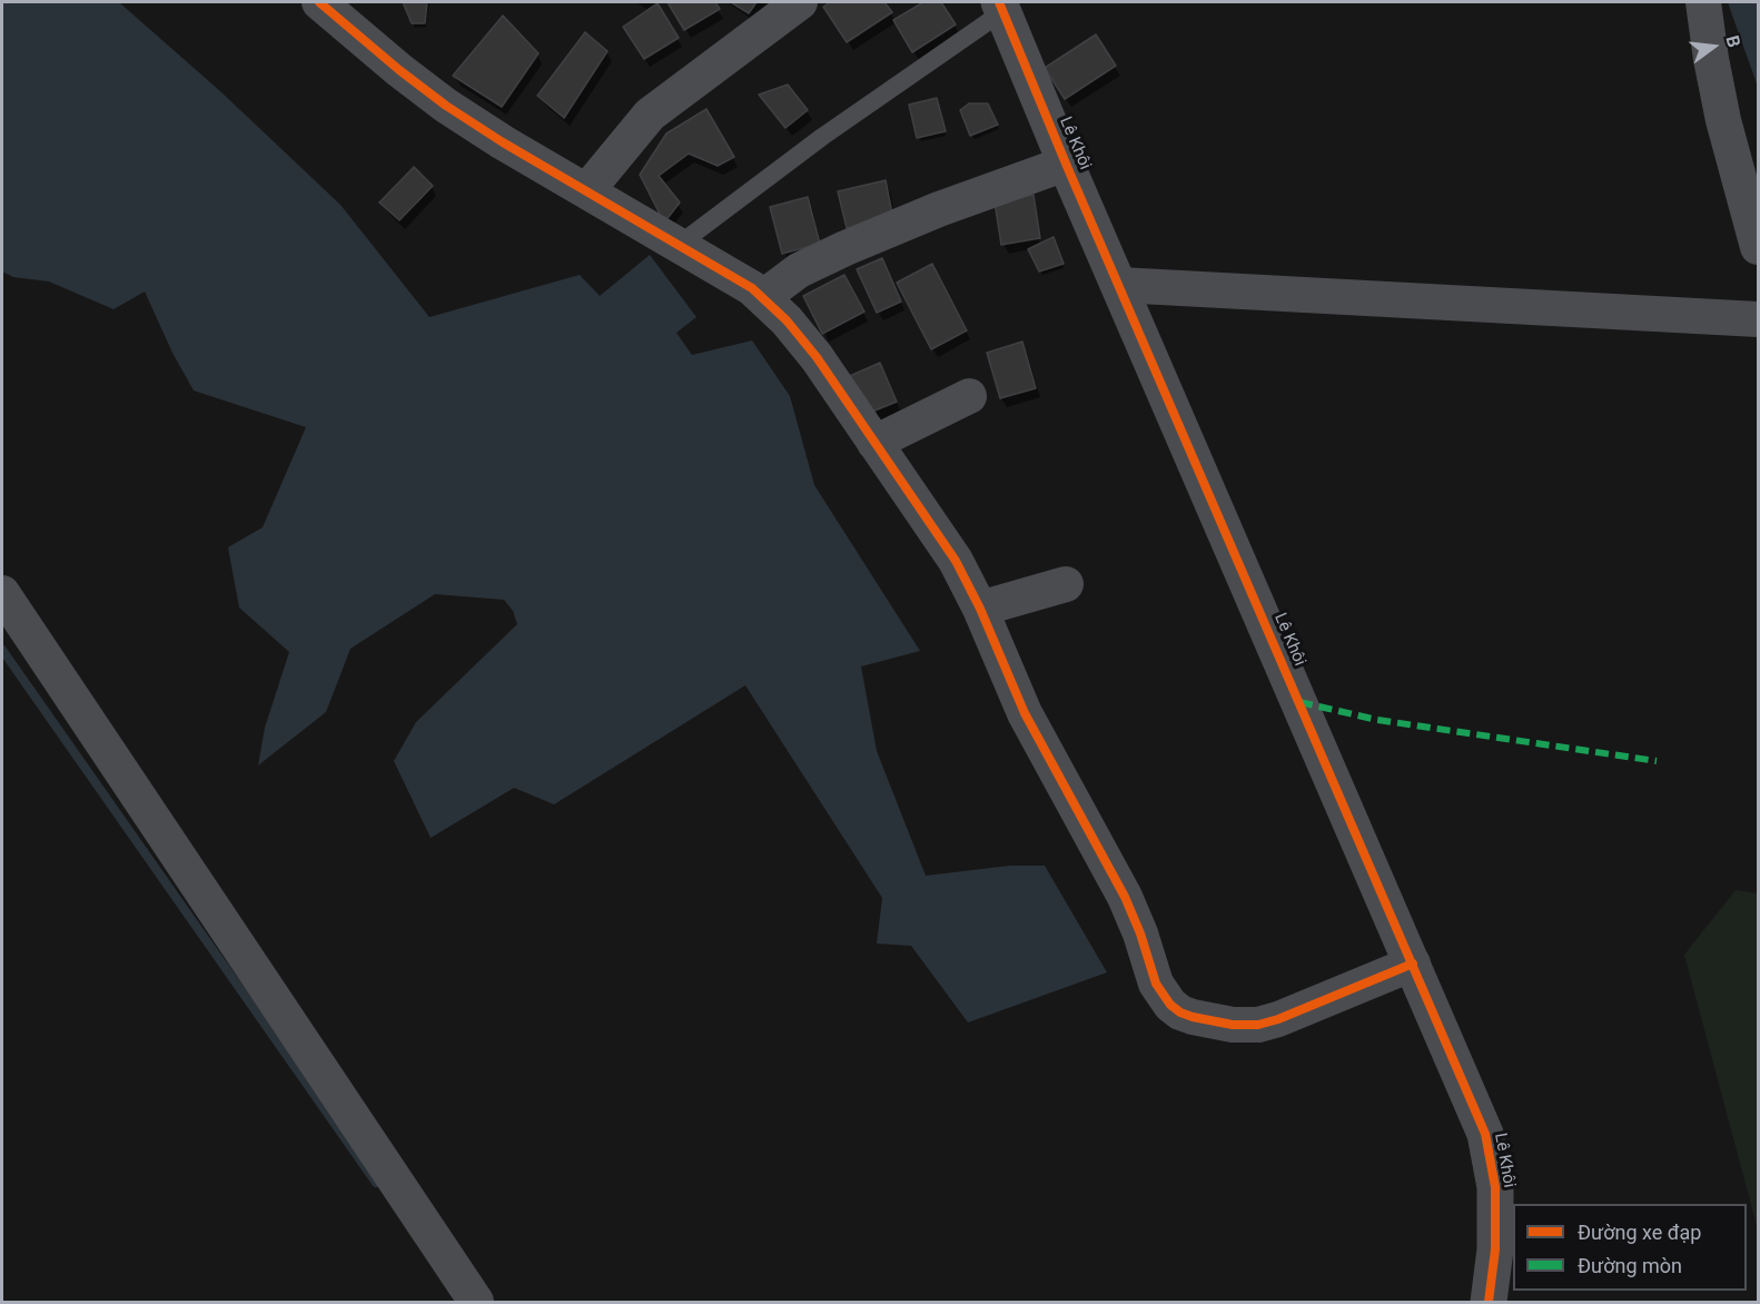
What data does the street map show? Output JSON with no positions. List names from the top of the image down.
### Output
{
  "streets": {
    "street": ["Lê Khôi"]
  },
  "legend": ["Đường xe đạp", "Đường mòn"],
  "north": "right"
}
